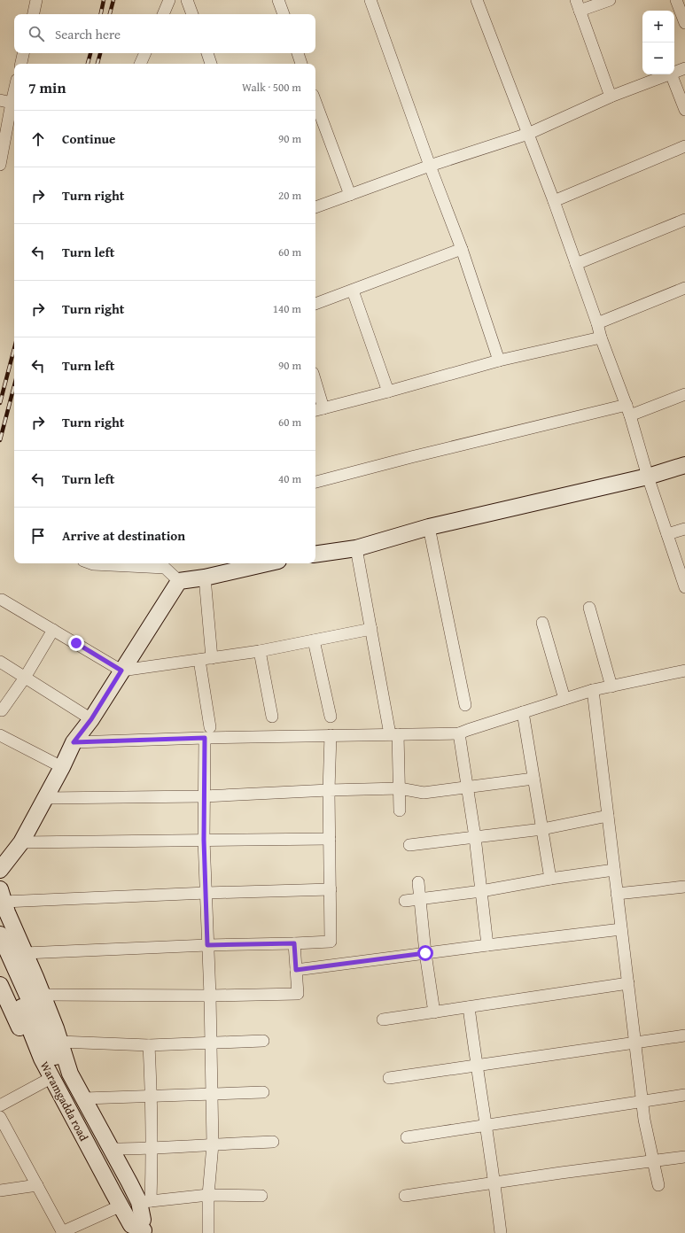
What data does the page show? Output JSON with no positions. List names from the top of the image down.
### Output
{
  "streets": {
    "street": ["Waramgadda road"]
  },
  "page": {
    "map_buttons": ["+", "−"],
    "search": "Search here",
    "heading": ["7 min", "Walk · 500 m"],
    "list": [
      ["Continue", "90 m"],
      ["Turn right", "20 m"],
      ["Turn left", "60 m"],
      ["Turn right", "140 m"],
      ["Turn left", "90 m"],
      ["Turn right", "60 m"],
      ["Turn left", "40 m"],
      "Arrive at destination"
    ]
  }
}
